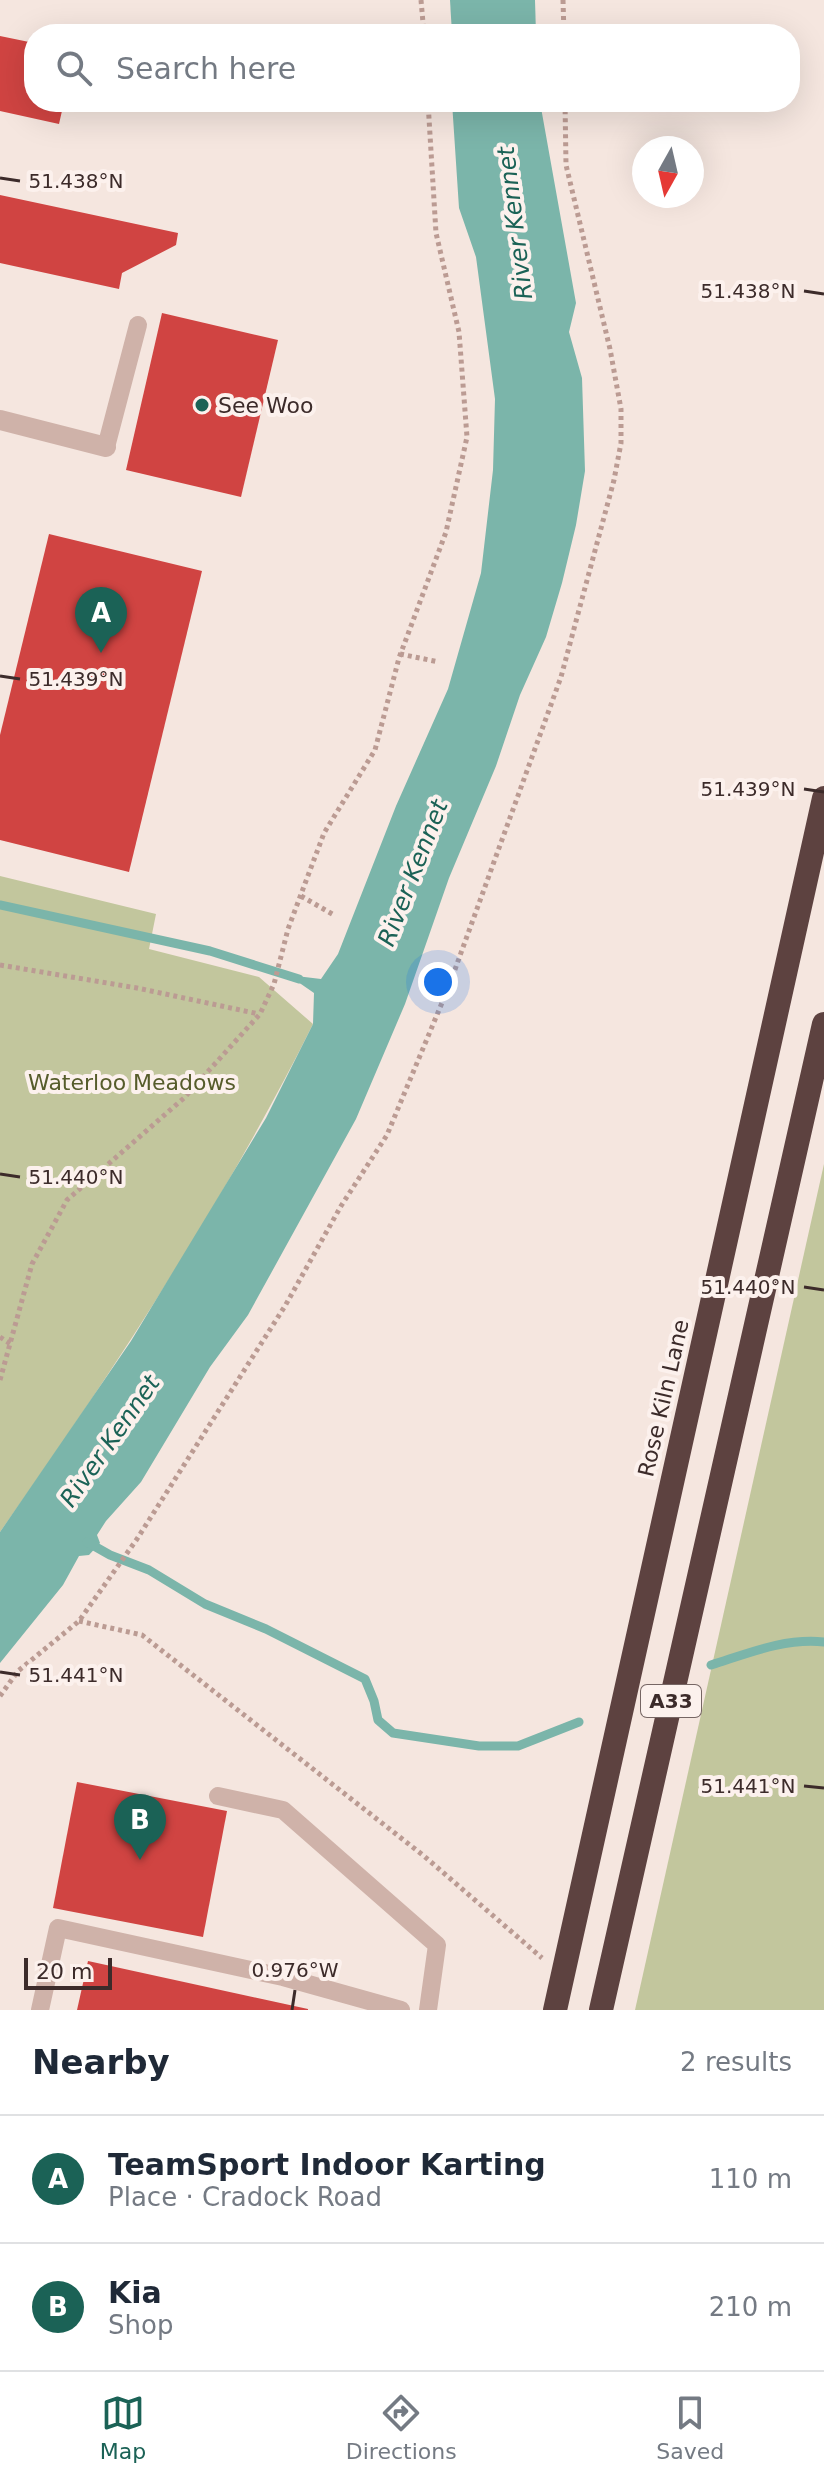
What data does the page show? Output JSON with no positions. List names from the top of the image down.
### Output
{
  "streets": {
    "highway": ["Rose Kiln Lane", "A33"]
  },
  "water": ["River Kennet"],
  "parks": ["Waterloo Meadows"],
  "places": ["See Woo"],
  "scale_bar": "20 m",
  "north": "bottom",
  "page": {
    "search": "Search here",
    "pins": ["A", "B"],
    "scale": "20 m",
    "heading": ["Nearby", "2 results"],
    "list": [
      {
        "mark": "A",
        "name": "TeamSport Indoor Karting",
        "note": "Place · Cradock Road",
        "value": "110 m"
      },
      {
        "mark": "B",
        "name": "Kia",
        "note": "Shop",
        "value": "210 m"
      }
    ],
    "nav": ["Map", "Directions", "Saved"]
  },
  "coordinates": [
    "51.438°N",
    "51.439°N",
    "51.440°N",
    "51.441°N",
    "0.976°W"
  ]
}
